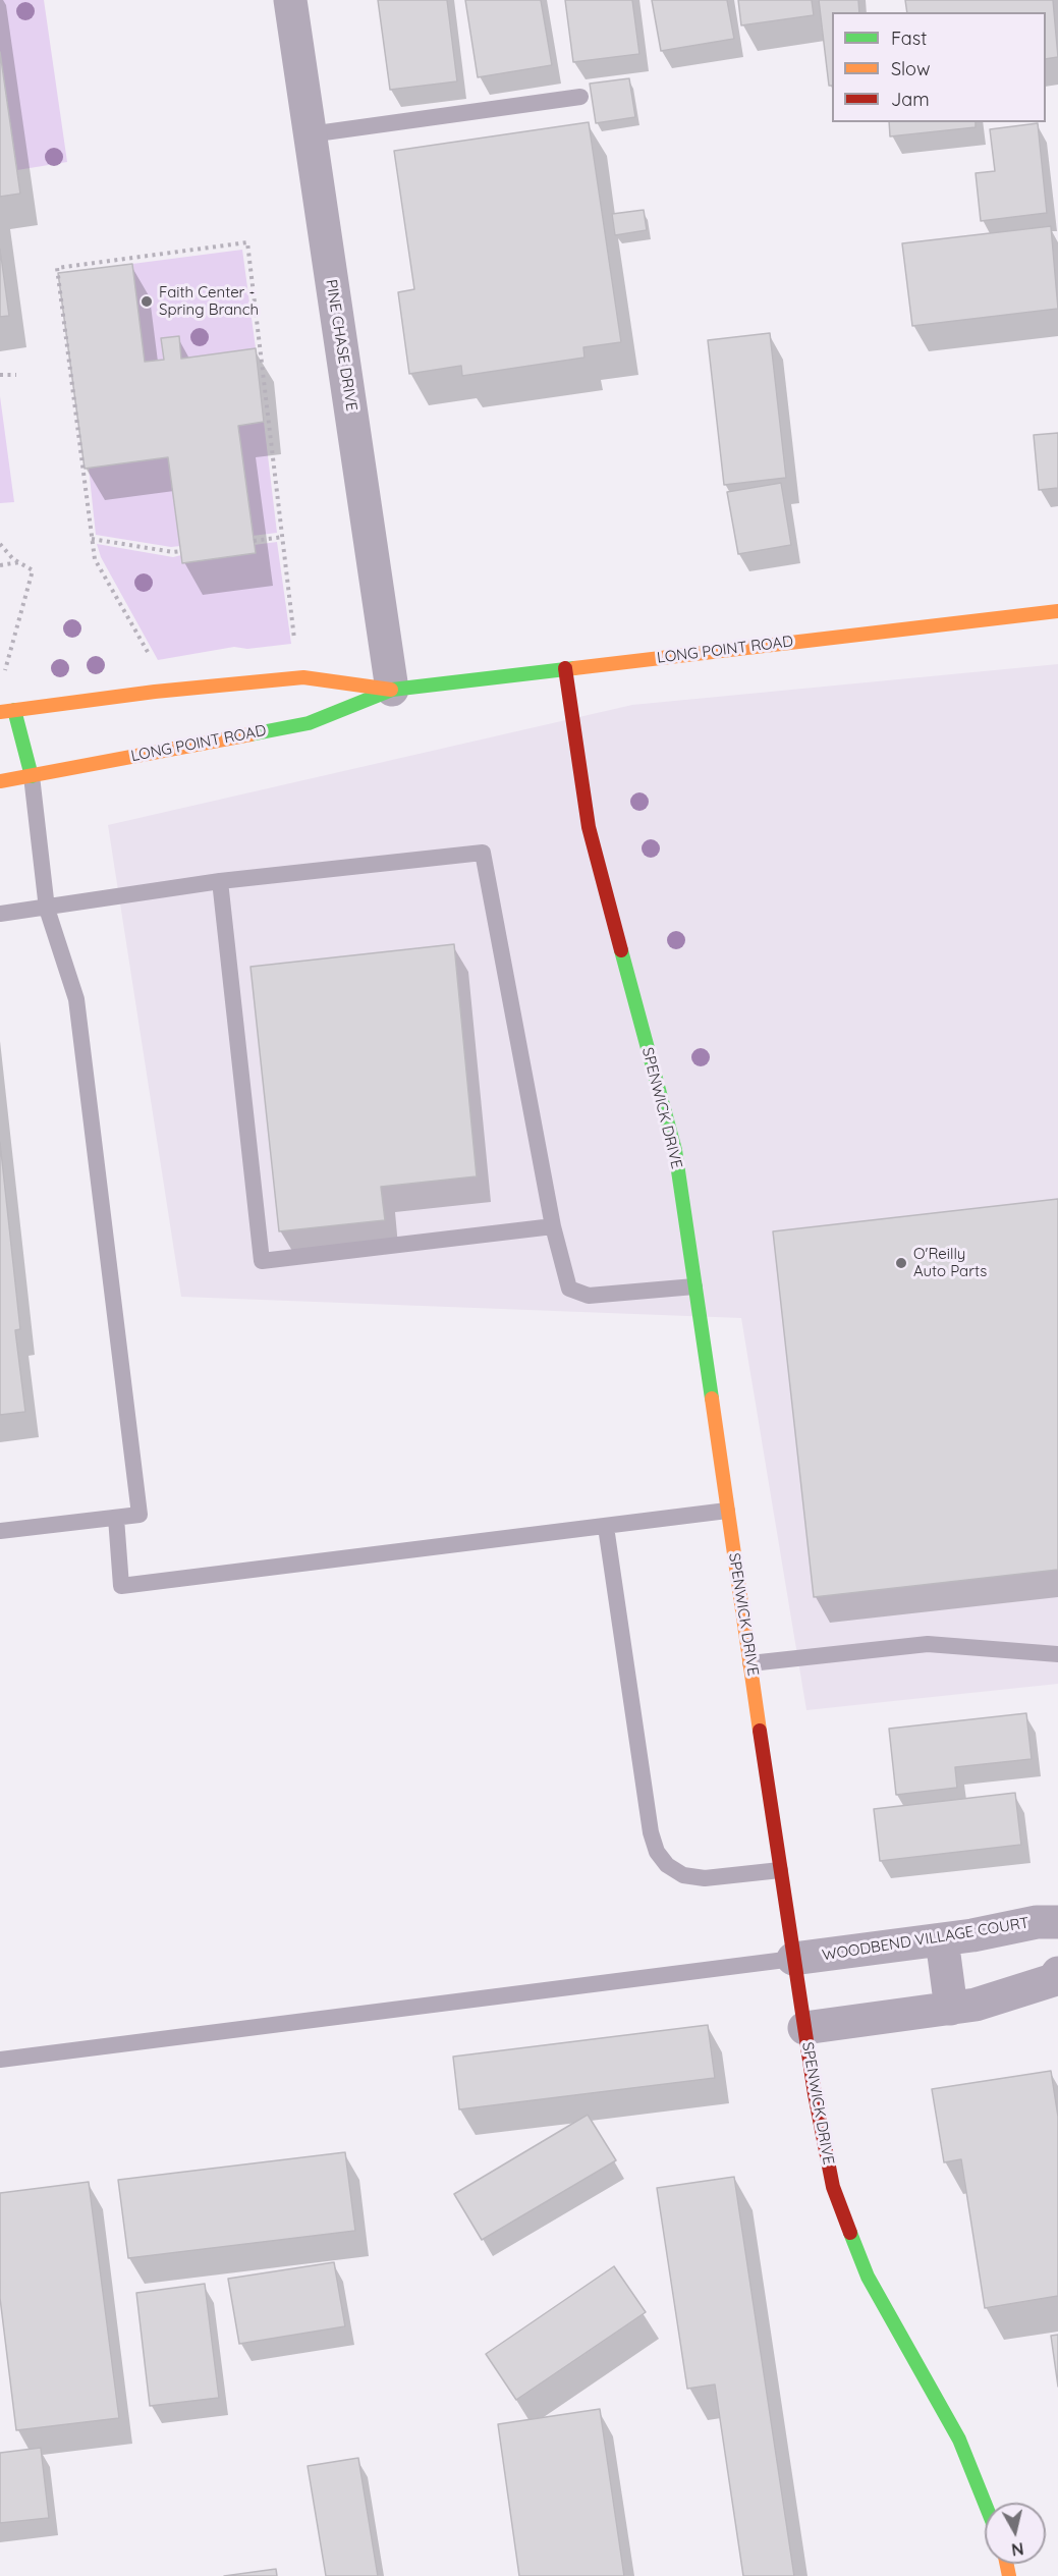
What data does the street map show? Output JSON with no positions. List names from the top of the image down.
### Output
{
  "streets": {
    "street": [
      "PINE CHASE DRIVE",
      "LONG POINT ROAD",
      "SPENWICK DRIVE",
      "WOODBEND VILLAGE COURT"
    ]
  },
  "crossings": [
    ["PINE CHASE DRIVE", "LONG POINT ROAD"],
    ["LONG POINT ROAD", "SPENWICK DRIVE"],
    ["SPENWICK DRIVE", "WOODBEND VILLAGE COURT"]
  ],
  "places": ["Faith Center - Spring Branch", "O'Reilly Auto Parts"],
  "legend": ["Fast", "Slow", "Jam"],
  "north": "bottom"
}
